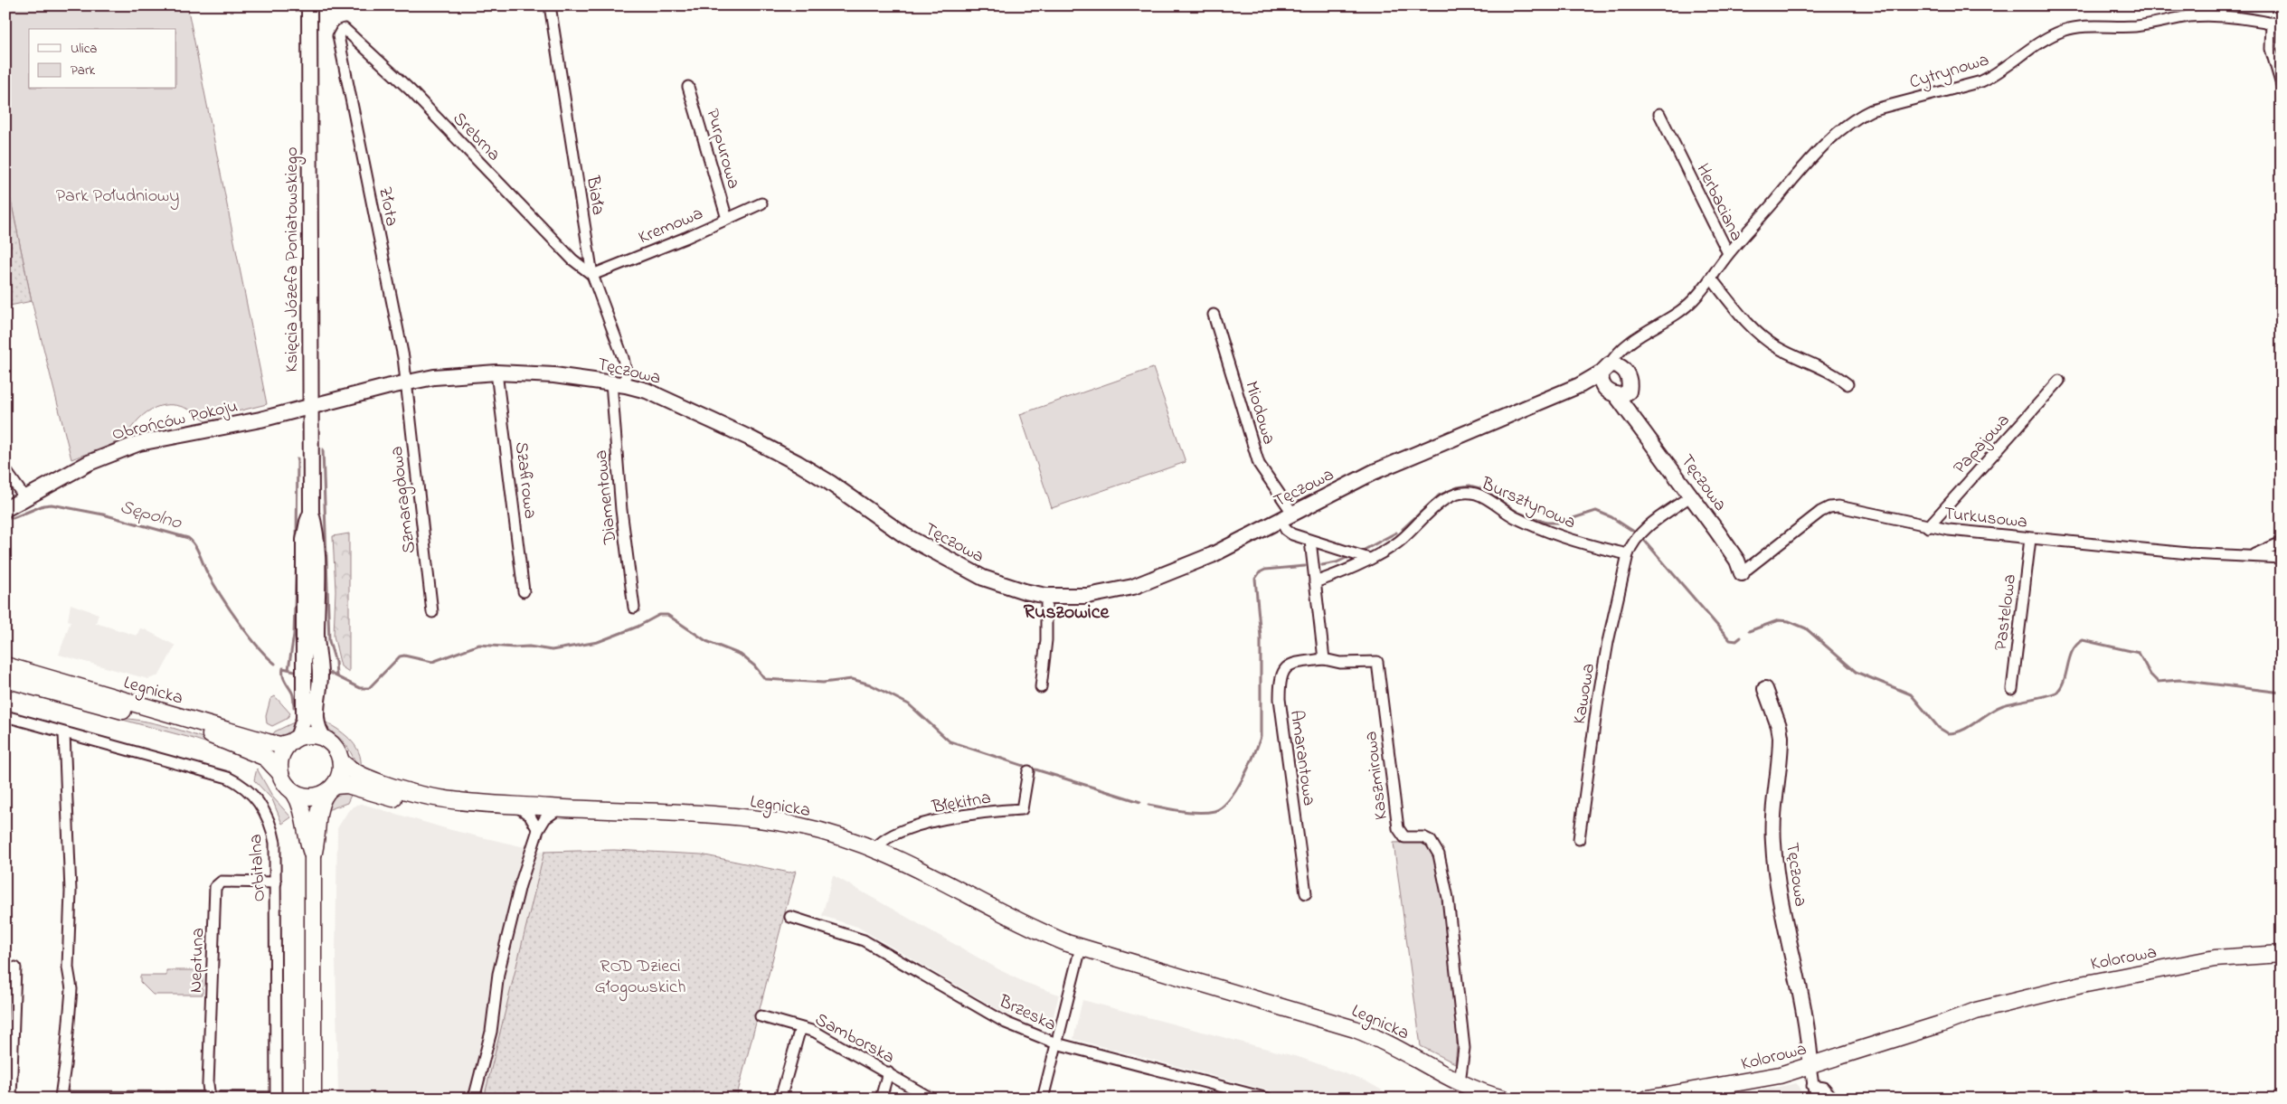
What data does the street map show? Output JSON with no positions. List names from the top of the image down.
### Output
{
  "streets": {
    "main road": ["Legnicka", "Kolorowa"],
    "street": [
      "Cytrynowa",
      "Srebrna",
      "Purpurowa",
      "Biała",
      "Herbaciana",
      "Złota",
      "Kremowa",
      "Księcia Józefa Poniatowskiego",
      "Tęczowa",
      "Miodowa",
      "Obrońców Pokoju",
      "Papajowa",
      "Szafirowa",
      "Diamentowa",
      "Szmaragdowa",
      "Bursztynowa",
      "Turkusowa",
      "Pastelowa",
      "Kawowa",
      "Amarantowa",
      "Kaszmirowa",
      "Błękitna",
      "Orbitalna",
      "Neptuna",
      "Brzeska",
      "Samborska"
    ]
  },
  "crossings": [
    ["Cytrynowa", "Herbaciana"],
    ["Srebrna", "Biała"],
    ["Srebrna", "Złota"],
    ["Srebrna", "Kremowa"],
    ["Purpurowa", "Kremowa"],
    ["Biała", "Kremowa"],
    ["Biała", "Tęczowa"],
    ["Herbaciana", "Tęczowa"],
    ["Złota", "Tęczowa"],
    ["Złota", "Szmaragdowa"],
    ["Księcia Józefa Poniatowskiego", "Tęczowa"],
    ["Księcia Józefa Poniatowskiego", "Obrońców Pokoju"],
    ["Księcia Józefa Poniatowskiego", "Legnicka"],
    ["Tęczowa", "Miodowa"],
    ["Tęczowa", "Obrońców Pokoju"],
    ["Tęczowa", "Szafirowa"],
    ["Tęczowa", "Diamentowa"],
    ["Tęczowa", "Szmaragdowa"],
    ["Tęczowa", "Turkusowa"],
    ["Tęczowa", "Kolorowa"],
    ["Papajowa", "Turkusowa"],
    ["Bursztynowa", "Kawowa"],
    ["Turkusowa", "Pastelowa"],
    ["Legnicka", "Kaszmirowa"],
    ["Legnicka", "Błękitna"],
    ["Amarantowa", "Kaszmirowa"],
    ["Orbitalna", "Neptuna"]
  ],
  "districts": ["Ruszowice"],
  "water": ["Sępolno"],
  "parks": ["Park Południowy", "ROD Dzieci Głogowskich"],
  "legend": ["Ulica", "Park"]
}
